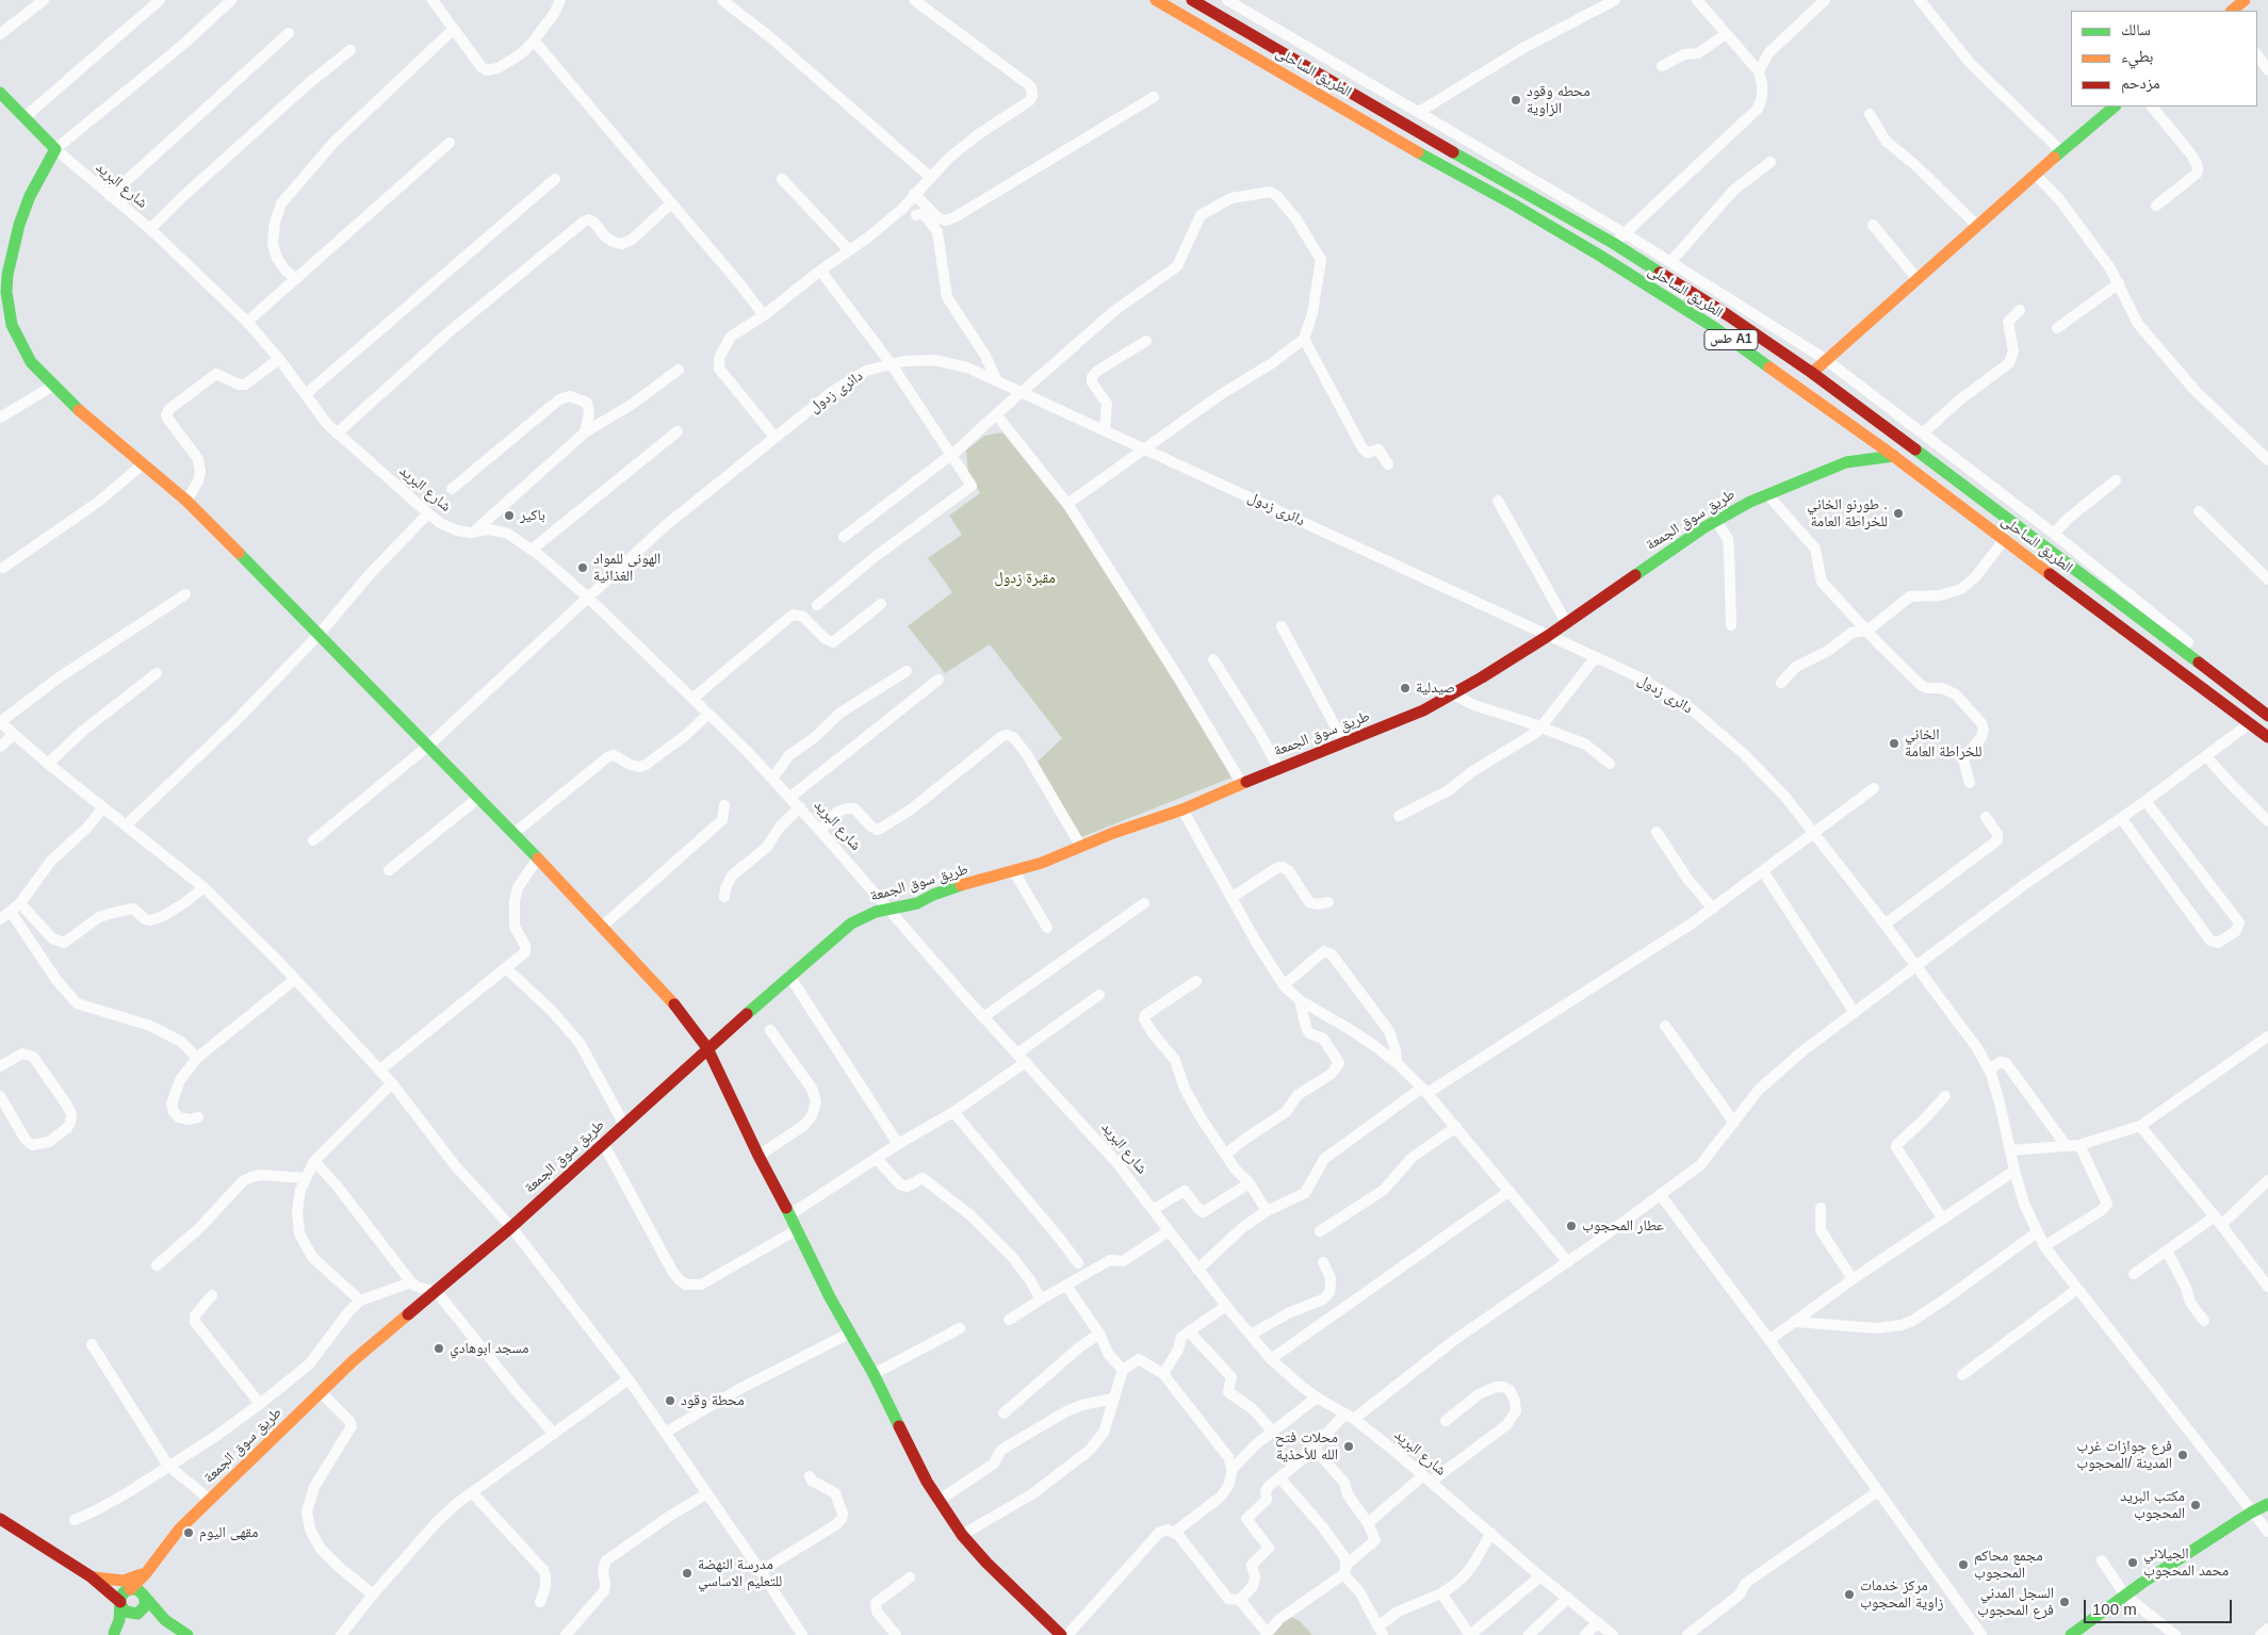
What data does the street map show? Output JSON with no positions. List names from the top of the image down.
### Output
{
  "streets": {
    "main road": [
      "الطريق الساحلى",
      "شارع البريد",
      "طس A1",
      "طريق سوق الجمعة"
    ],
    "street": ["دائرى زدول"]
  },
  "crossings": [
    ["الطريق الساحلى", "طريق سوق الجمعة"],
    ["شارع البريد", "دائرى زدول"],
    ["شارع البريد", "طريق سوق الجمعة"],
    ["دائرى زدول", "طريق سوق الجمعة"]
  ],
  "parks": ["مقبرة زدول"],
  "places": [
    "محطه وقود الزاوية",
    "طورنو الخاني . للخراطة العامة",
    "باكير",
    "الهونى للمواد الغذائية",
    "صيدلية",
    "الخاني للخراطة العامة",
    "عطار المحجوب",
    "مسجد ابوهادي",
    "محطة وقود",
    "محلات فتح الله للأحذية",
    "فرع جوازات غرب المدينة /المحجوب",
    "مكتب البريد المحجوب",
    "مقهى اليوم",
    "الجيلاني محمد المحجوب",
    "مجمع محاكم المحجوب",
    "مدرسة النهضة للتعليم الاساسي",
    "مركز خدمات زاوية المحجوب",
    "السجل المدني فرع المحجوب"
  ],
  "legend": ["سالك", "بطيء", "مزدحم"],
  "scale_bar": "100 m"
}
